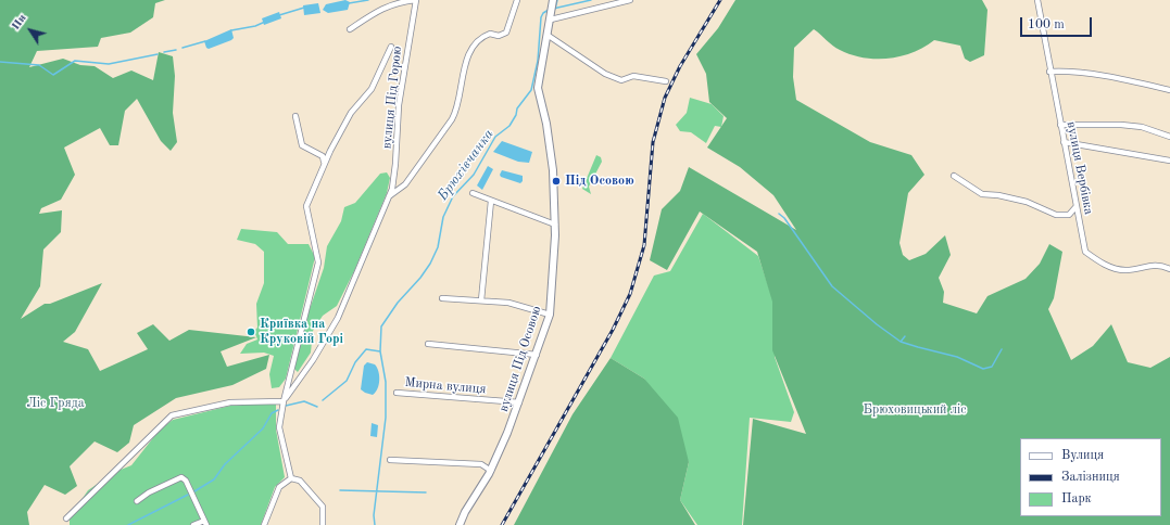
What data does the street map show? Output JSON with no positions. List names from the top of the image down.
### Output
{
  "streets": {
    "street": [
      "вулиця Під Горою",
      "вулиця Вербівка",
      "вулиця Під Осовою",
      "Мирна вулиця"
    ]
  },
  "crossings": [
    ["вулиця Під Осовою", "Мирна вулиця"]
  ],
  "water": ["Брюхівчанка"],
  "parks": ["Ліс Гряда", "Брюховицький ліс"],
  "places": ["Під Осовою", "Криївка на Круковій Горі"],
  "legend": ["Вулиця", "Залізниця", "Парк"],
  "scale_bar": "100 m",
  "north": "top left"
}
